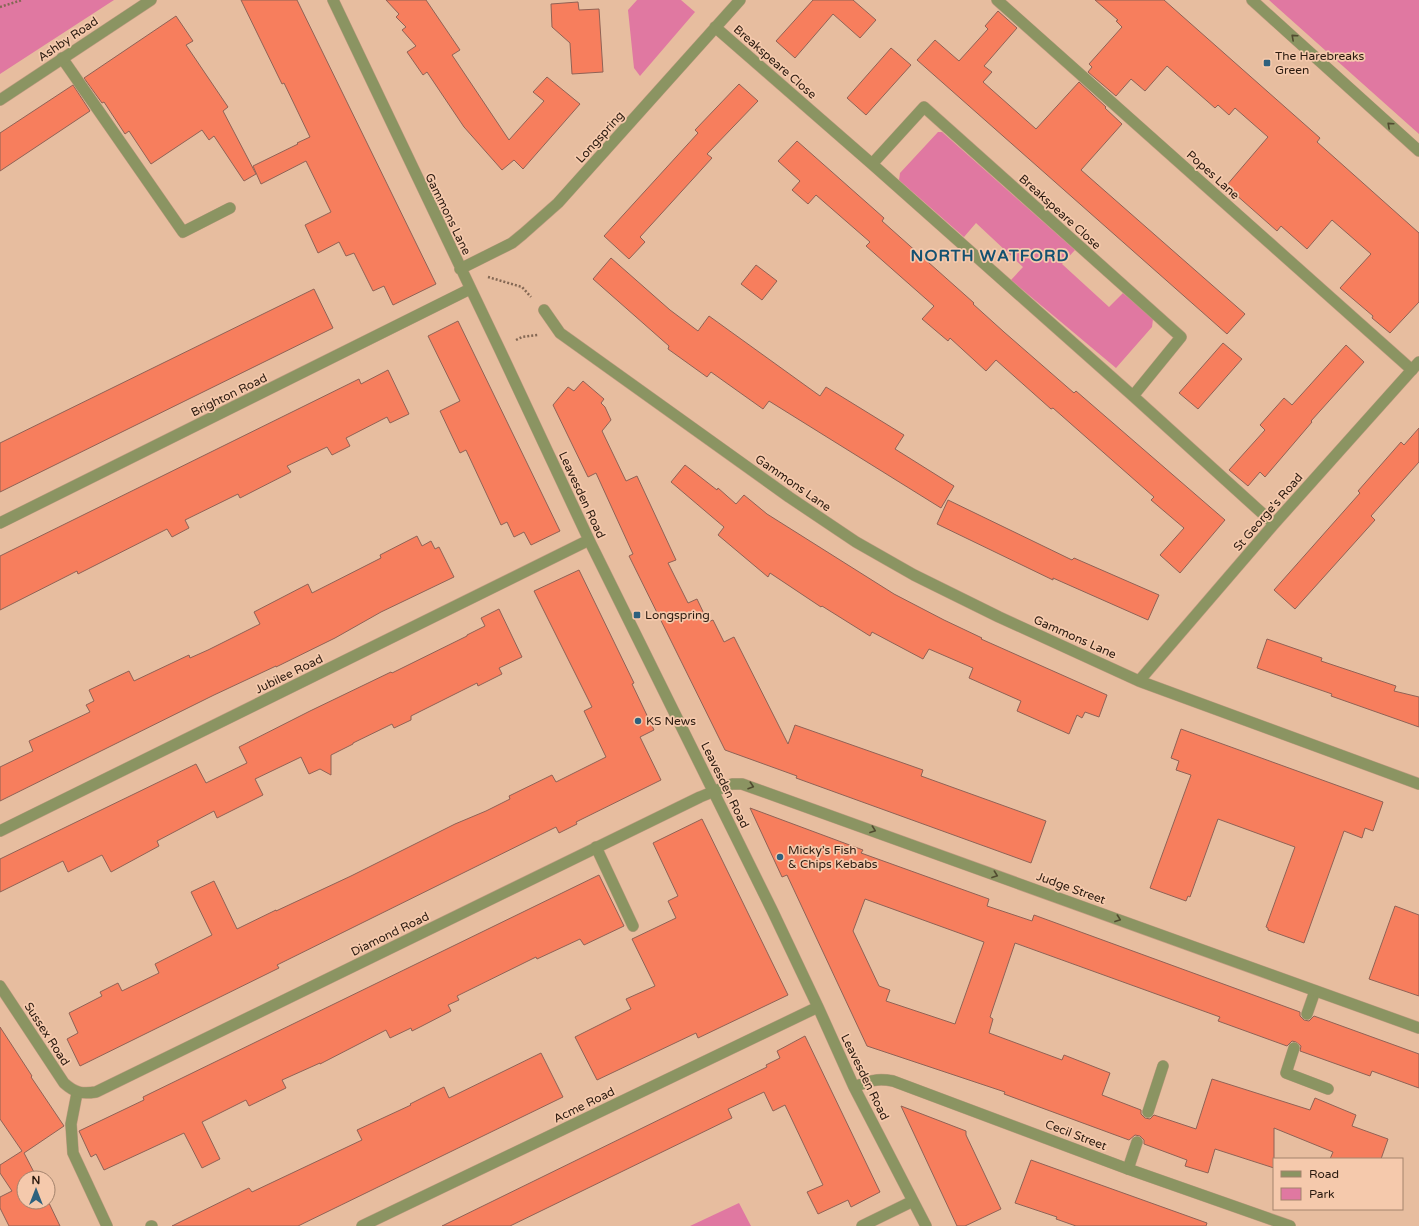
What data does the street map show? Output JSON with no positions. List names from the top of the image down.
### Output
{
  "streets": {
    "street": [
      "Ashby Road",
      "Breakspeare Close",
      "Longspring",
      "Popes Lane",
      "Gammons Lane",
      "Brighton Road",
      "Leavesden Road",
      "St George's Road",
      "Jubilee Road",
      "Judge Street",
      "Diamond Road",
      "Sussex Road",
      "Acme Road",
      "Cecil Street"
    ]
  },
  "crossings": [
    ["Breakspeare Close", "Longspring"],
    ["Breakspeare Close", "St George's Road"],
    ["Longspring", "Gammons Lane"],
    ["Longspring", "Leavesden Road"],
    ["Popes Lane", "St George's Road"],
    ["Gammons Lane", "Leavesden Road"],
    ["Gammons Lane", "St George's Road"],
    ["Brighton Road", "Leavesden Road"],
    ["Leavesden Road", "Jubilee Road"],
    ["Leavesden Road", "Judge Street"],
    ["Leavesden Road", "Diamond Road"],
    ["Leavesden Road", "Acme Road"],
    ["Leavesden Road", "Cecil Street"],
    ["Judge Street", "Diamond Road"],
    ["Diamond Road", "Sussex Road"]
  ],
  "one_way": ["Judge Street"],
  "districts": ["NORTH WATFORD"],
  "places": {
    "transit": ["The Harebreaks Green", "Longspring"],
    "other": ["KS News", "Micky’s Fish & Chips Kebabs"]
  },
  "legend": ["Road", "Park"],
  "north": "top"
}
